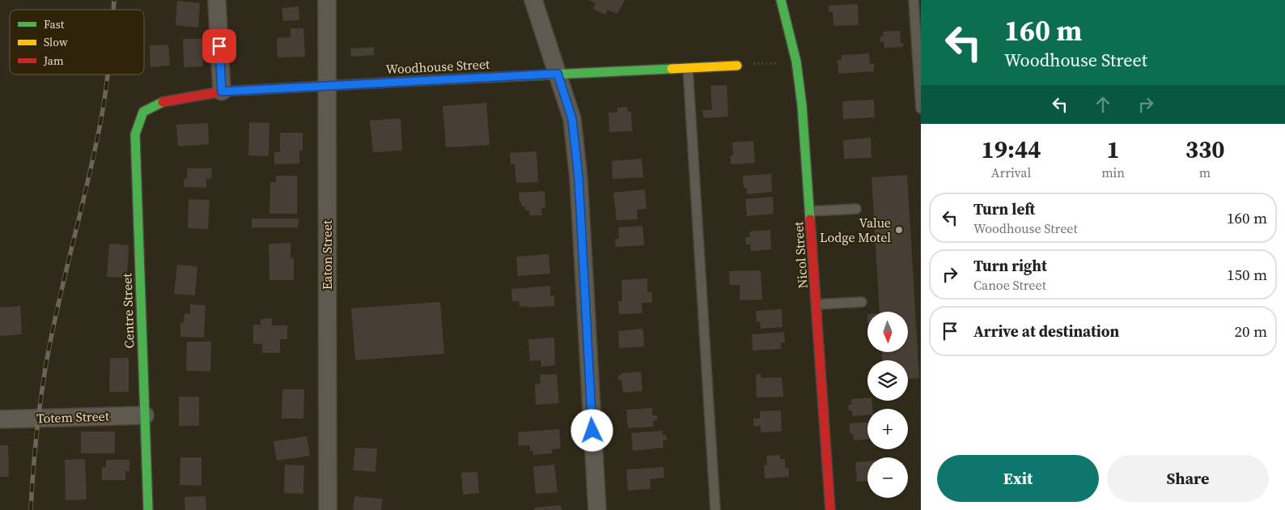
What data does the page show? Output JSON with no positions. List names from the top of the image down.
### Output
{
  "streets": {
    "main road": ["Woodhouse Street", "Nicol Street", "Centre Street"],
    "street": ["Eaton Street", "Totem Street"]
  },
  "crossings": [
    ["Woodhouse Street", "Eaton Street"],
    ["Woodhouse Street", "Centre Street"],
    ["Centre Street", "Totem Street"]
  ],
  "places": ["Value Lodge Motel"],
  "legend": ["Fast", "Slow", "Jam"],
  "north": "bottom",
  "page": {
    "turn": ["160 m", "Woodhouse Street"],
    "eta": [
      "19:44",
      "Arrival",
      "1",
      "min",
      "330",
      "m"
    ],
    "list": [
      {
        "name": "Turn left",
        "note": "Woodhouse Street",
        "value": "160 m"
      },
      {
        "name": "Turn right",
        "note": "Canoe Street",
        "value": "150 m"
      },
      {
        "name": "Arrive at destination",
        "value": "20 m"
      }
    ],
    "map_buttons": ["+", "−"],
    "buttons": ["Exit", "Share"]
  }
}
